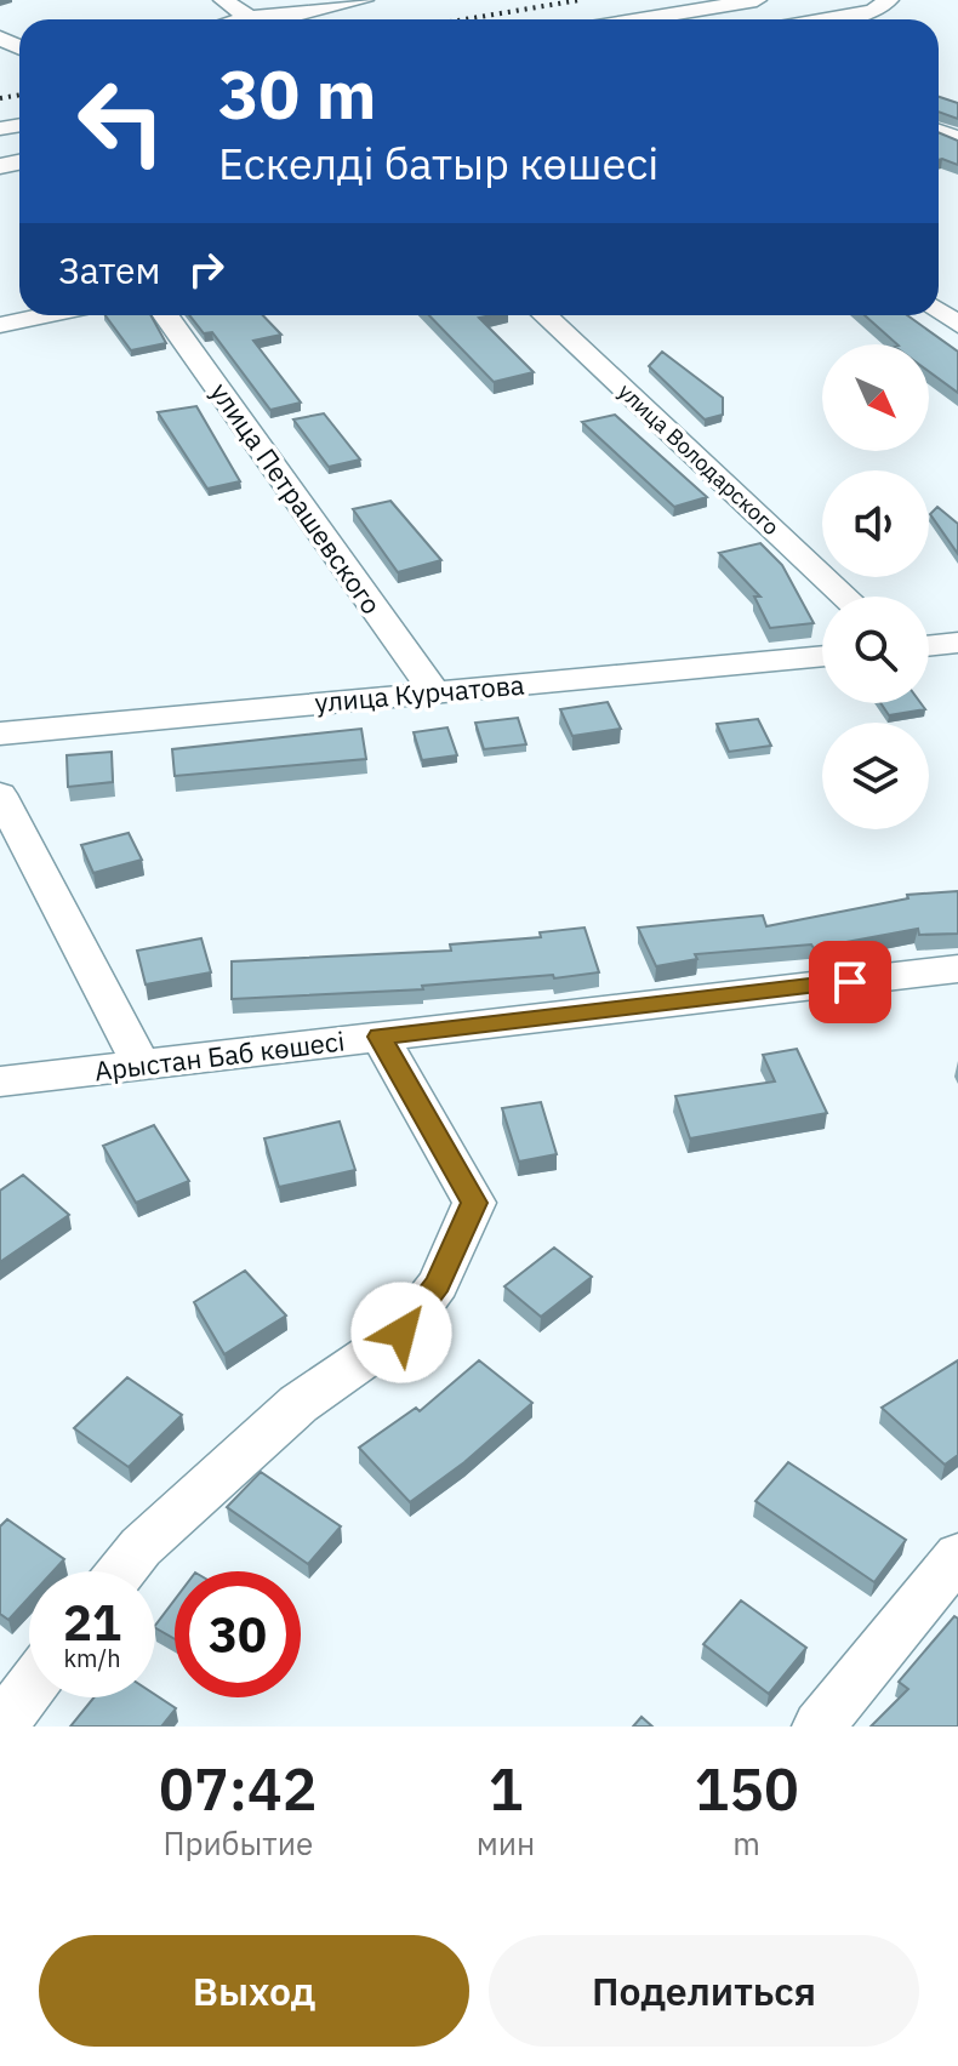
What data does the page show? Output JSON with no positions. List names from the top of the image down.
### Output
{
  "streets": {
    "street": [
      "улица Володарского",
      "улица Петрашевского",
      "улица Курчатова",
      "Арыстан Баб көшесі"
    ]
  },
  "crossings": [
    ["улица Петрашевского", "улица Курчатова"]
  ],
  "north": "bottom right",
  "page": {
    "turn": ["30 m", "Ескелді батыр көшесі"],
    "then": "Затем",
    "speed": "21 km/h",
    "limit": "30",
    "eta": [
      "07:42",
      "Прибытие",
      "1",
      "мин",
      "150",
      "m"
    ],
    "buttons": ["Выход", "Поделиться"]
  }
}
